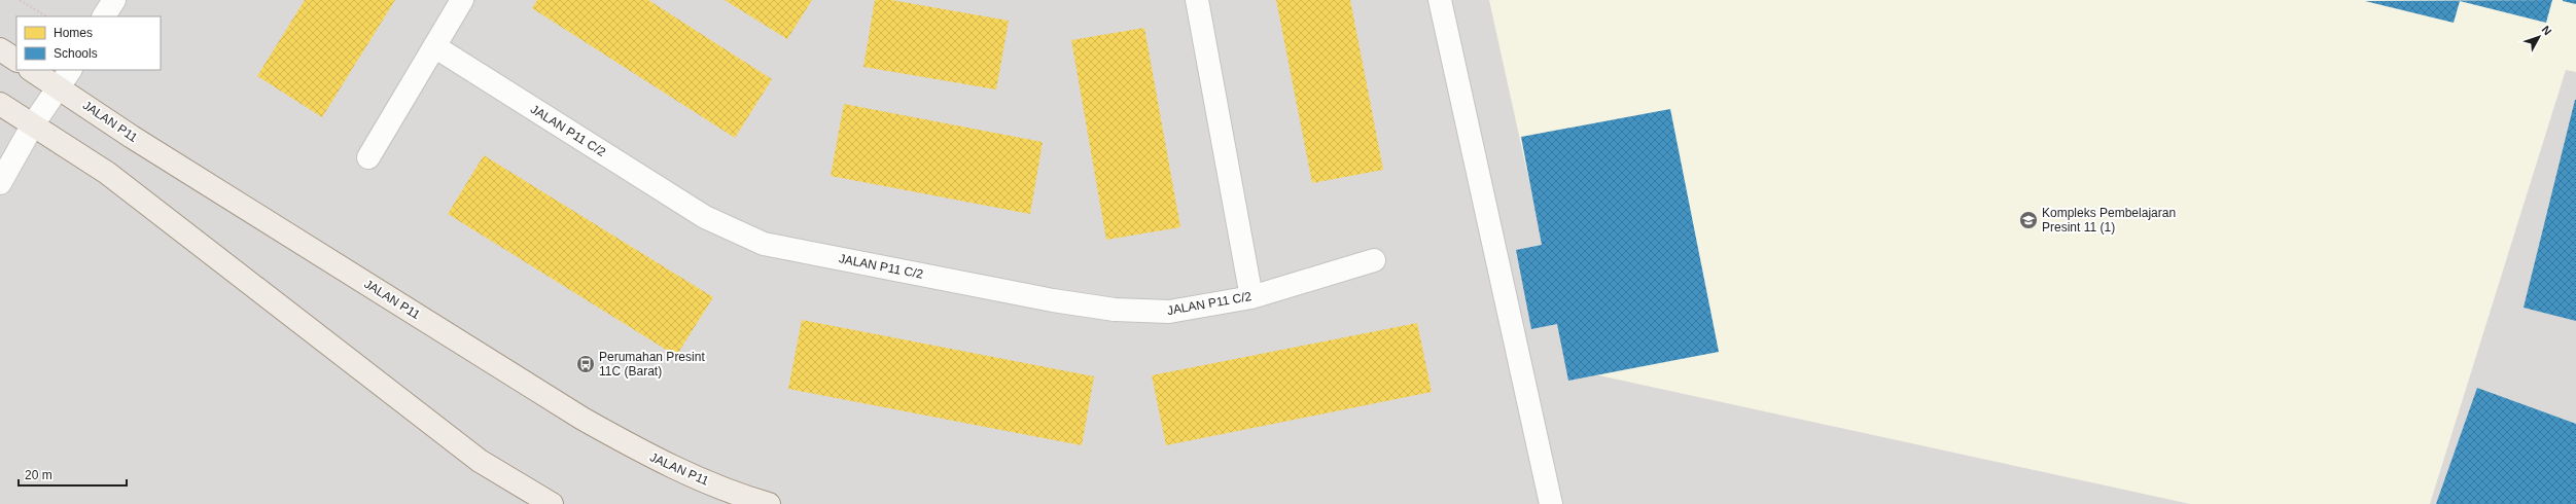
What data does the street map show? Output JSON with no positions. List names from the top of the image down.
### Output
{
  "streets": {
    "main road": ["JALAN P11"],
    "street": ["JALAN P11 C/2"]
  },
  "places": {
    "school or university": ["Kompleks Pembelajaran Presint 11 (1)"],
    "bus stop": ["Perumahan Presint 11C (Barat)"]
  },
  "legend": ["Homes", "Schools"],
  "scale_bar": "20 m",
  "north": "top right"
}
